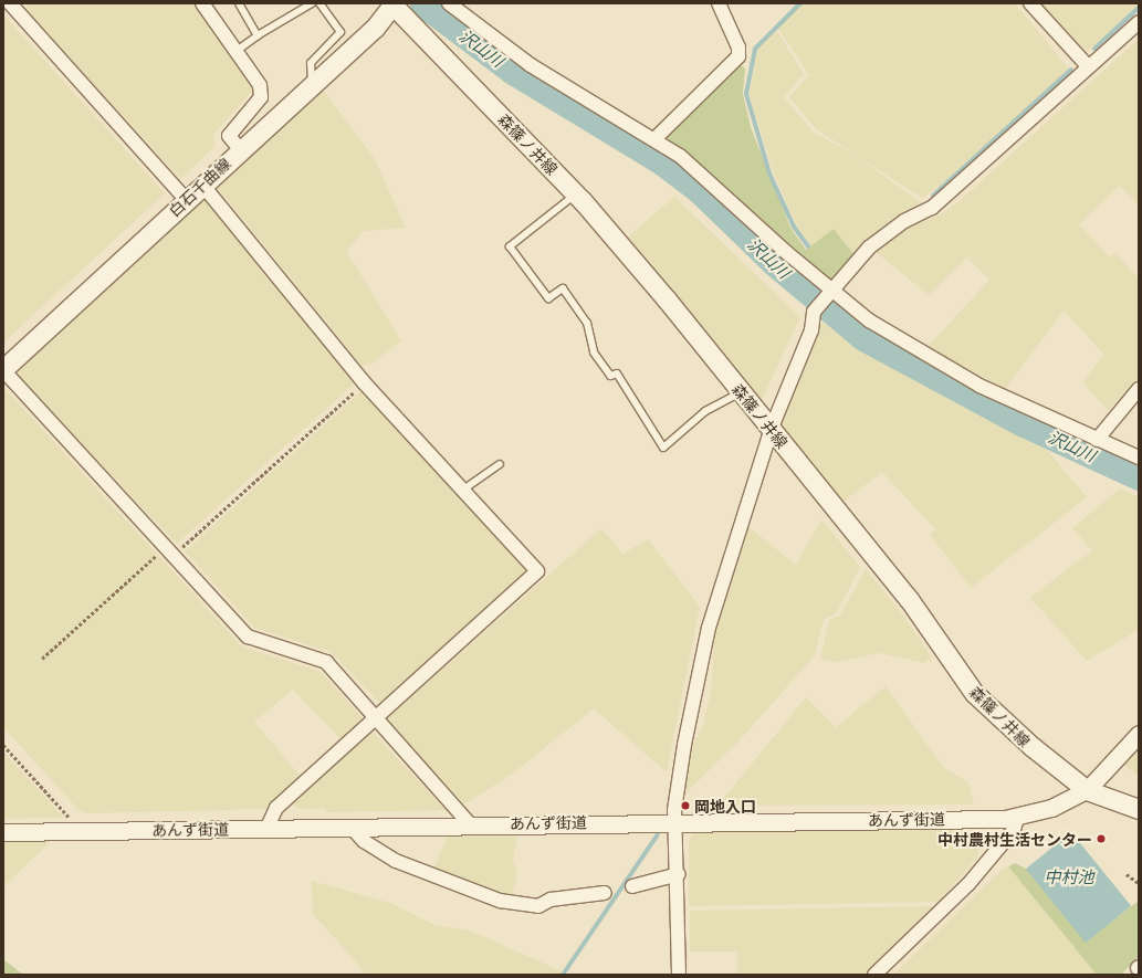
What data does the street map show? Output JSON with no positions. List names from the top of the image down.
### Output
{
  "streets": {
    "main road": ["森篠ノ井線", "白石千曲線"],
    "street": ["あんず街道"]
  },
  "crossings": [
    ["森篠ノ井線", "白石千曲線"],
    ["森篠ノ井線", "あんず街道"]
  ],
  "water": ["沢山川", "中村池"],
  "places": ["岡地入口", "中村農村生活センター"]
}
